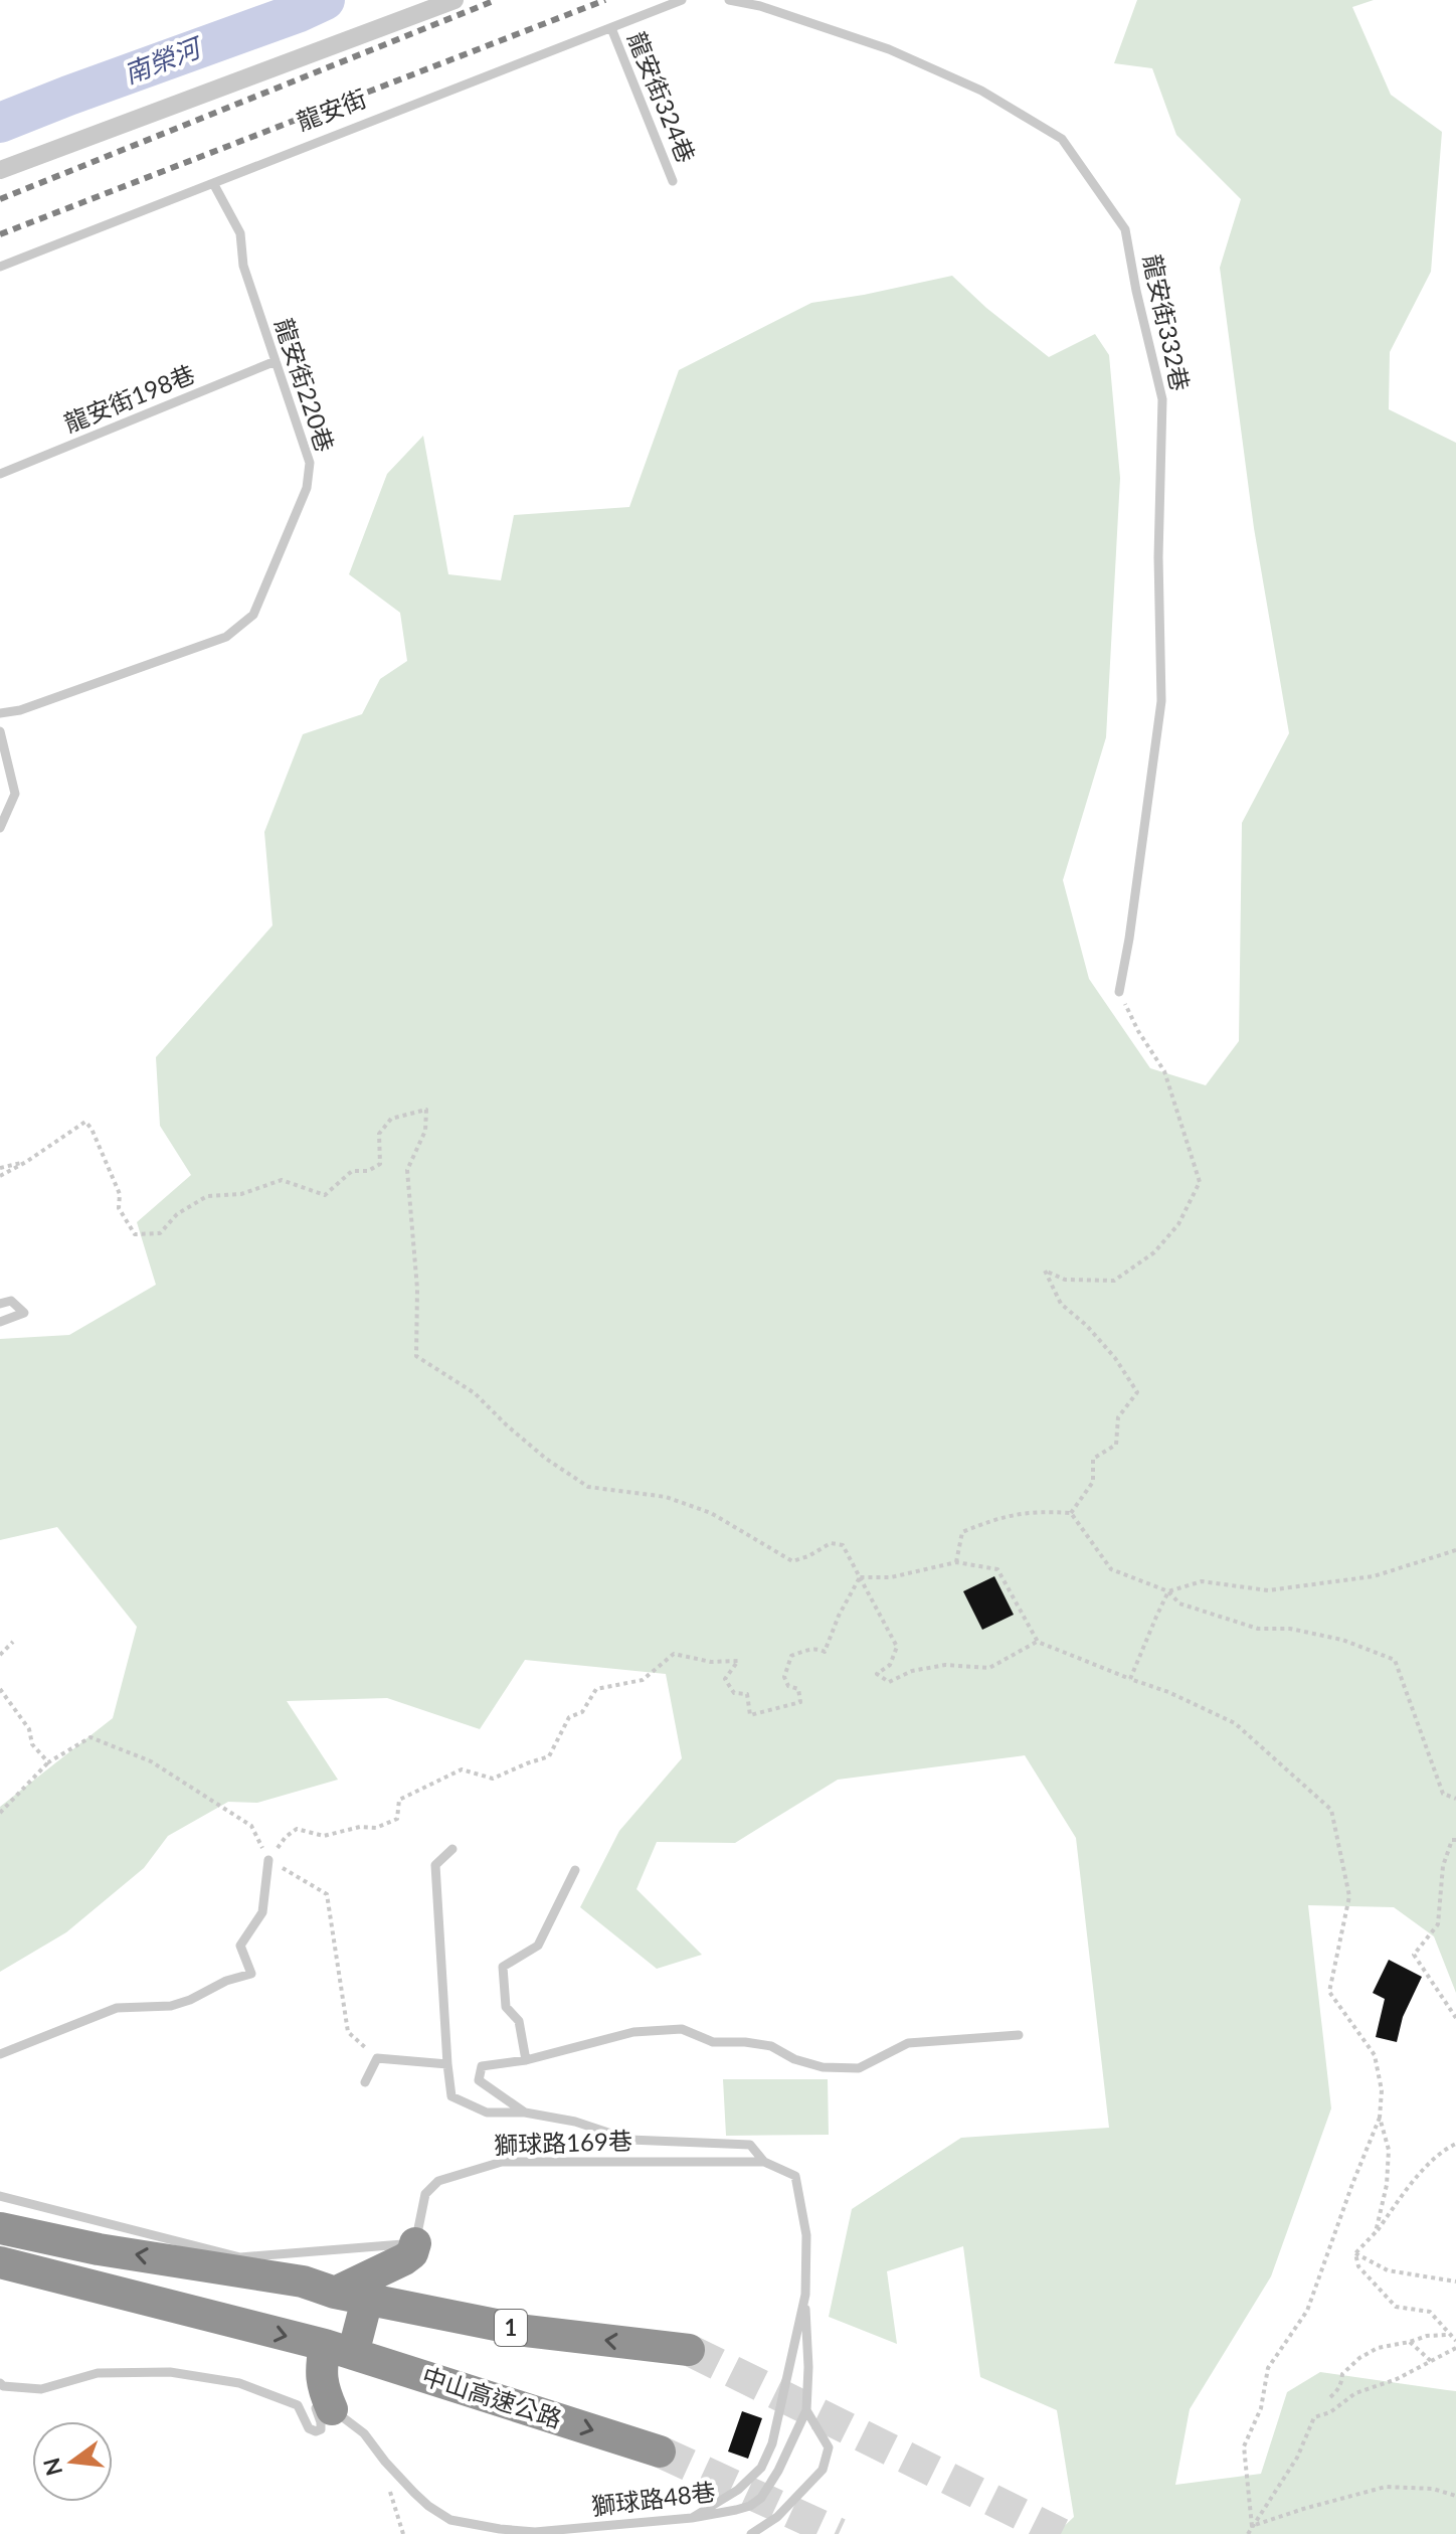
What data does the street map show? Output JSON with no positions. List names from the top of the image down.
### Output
{
  "streets": {
    "highway": ["1", "中山高速公路"],
    "lane": [
      "龍安街324巷",
      "龍安街",
      "龍安街332巷",
      "龍安街220巷",
      "龍安街198巷",
      "獅球路169巷",
      "獅球路48巷"
    ]
  },
  "crossings": [
    ["龍安街324巷", "龍安街"],
    ["龍安街", "龍安街220巷"],
    ["龍安街220巷", "龍安街198巷"]
  ],
  "water": ["南榮河"],
  "north": "left"
}
